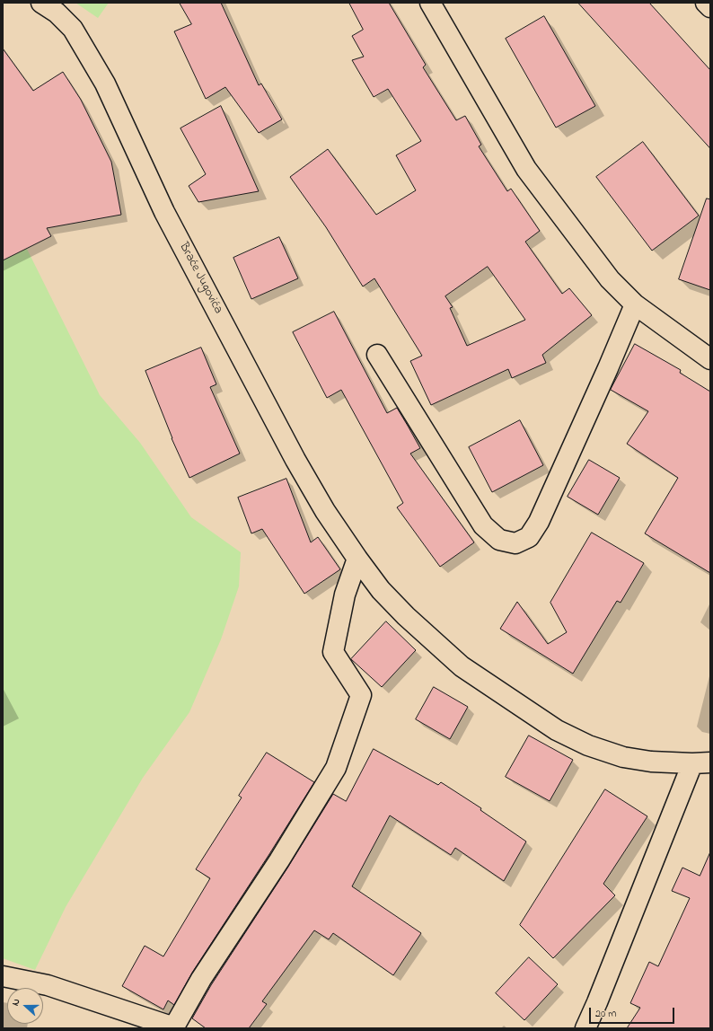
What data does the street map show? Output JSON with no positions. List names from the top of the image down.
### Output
{
  "streets": {
    "street": ["Braće Jugovića"]
  },
  "scale_bar": "20 m",
  "north": "left"
}
